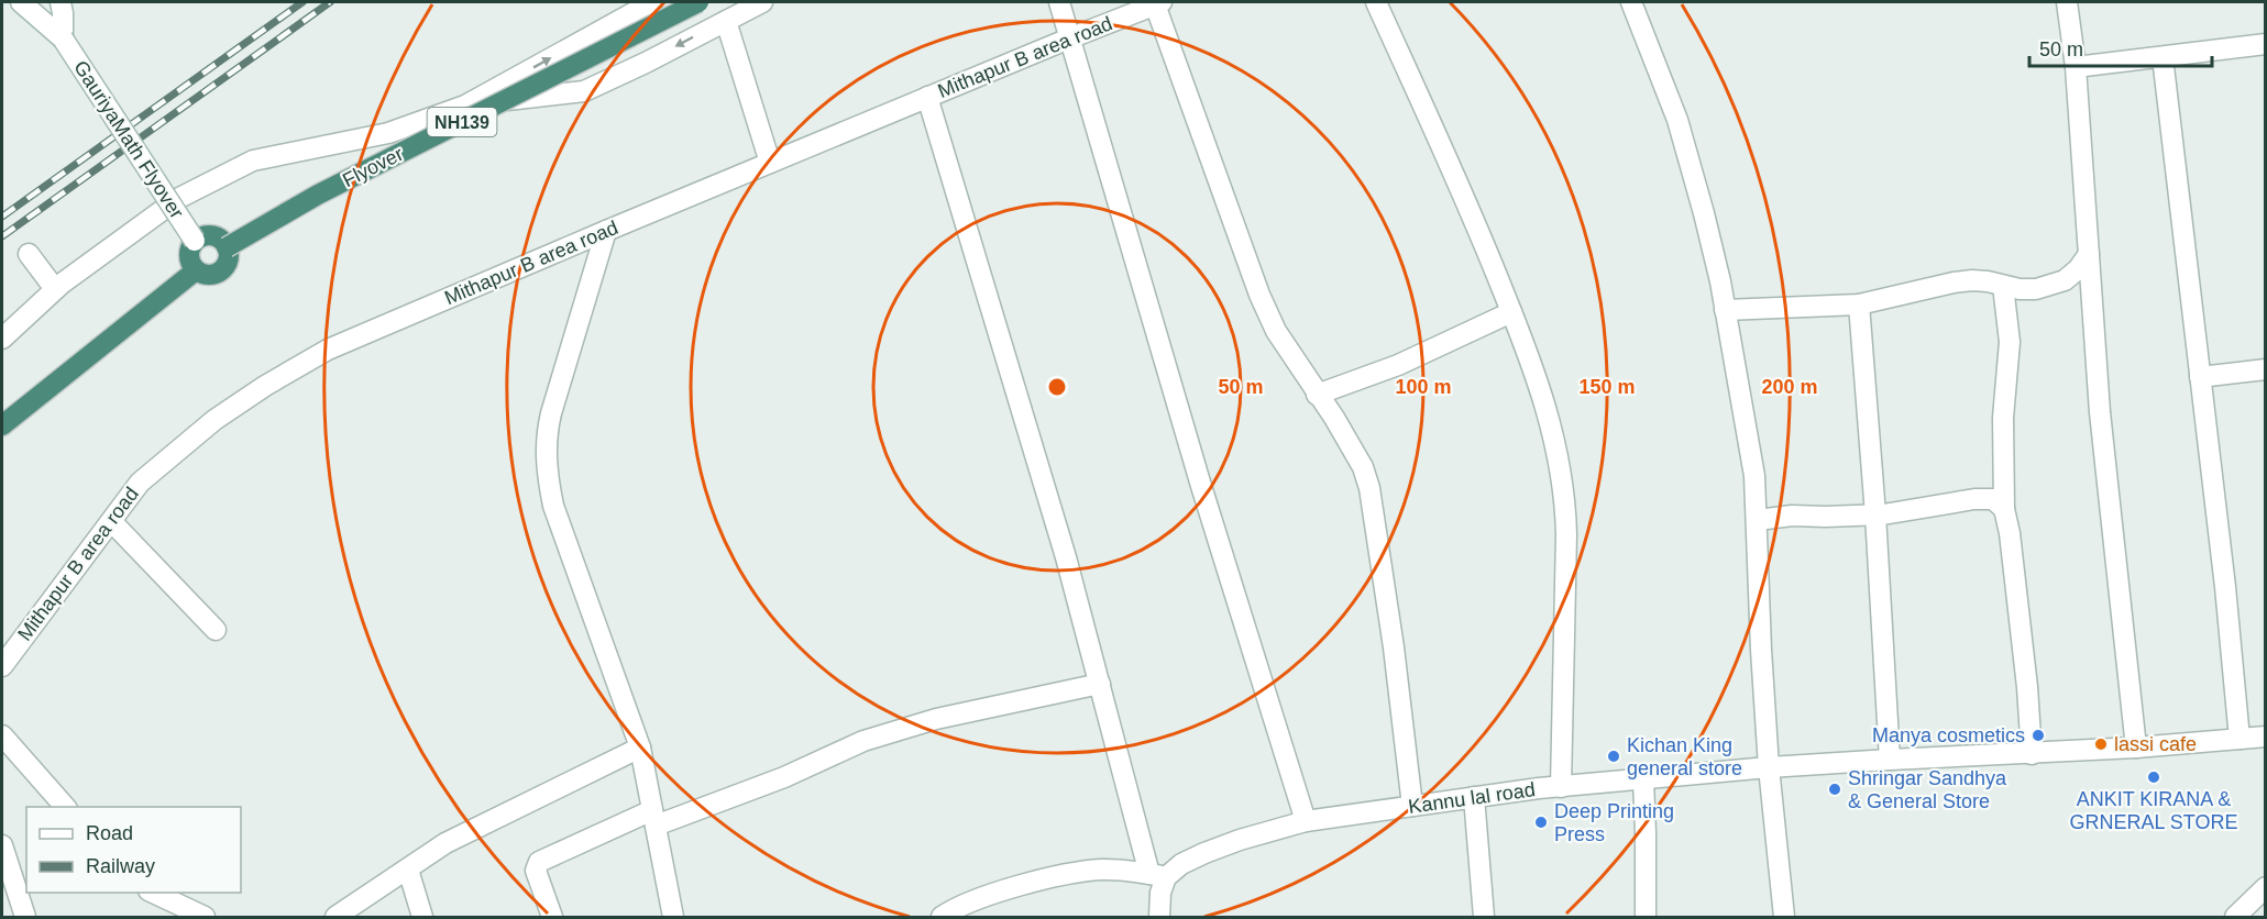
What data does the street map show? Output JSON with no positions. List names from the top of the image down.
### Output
{
  "streets": {
    "highway": ["NH139", "Flyover"],
    "street": ["Mithapur B area road", "GauriyaMath Flyover", "Kannu lal road"]
  },
  "crossings": [
    ["GauriyaMath Flyover", "Flyover"]
  ],
  "places": [
    "Manya cosmetics",
    "lassi cafe",
    "Kichan King general store",
    "ANKIT KIRANA & GRNERAL STORE",
    "Shringar Sandhya & General Store",
    "Deep Printing Press"
  ],
  "legend": ["Road", "Railway"],
  "scale_bar": "50 m",
  "rings": [
    "50 m",
    "100 m",
    "150 m",
    "200 m"
  ]
}
